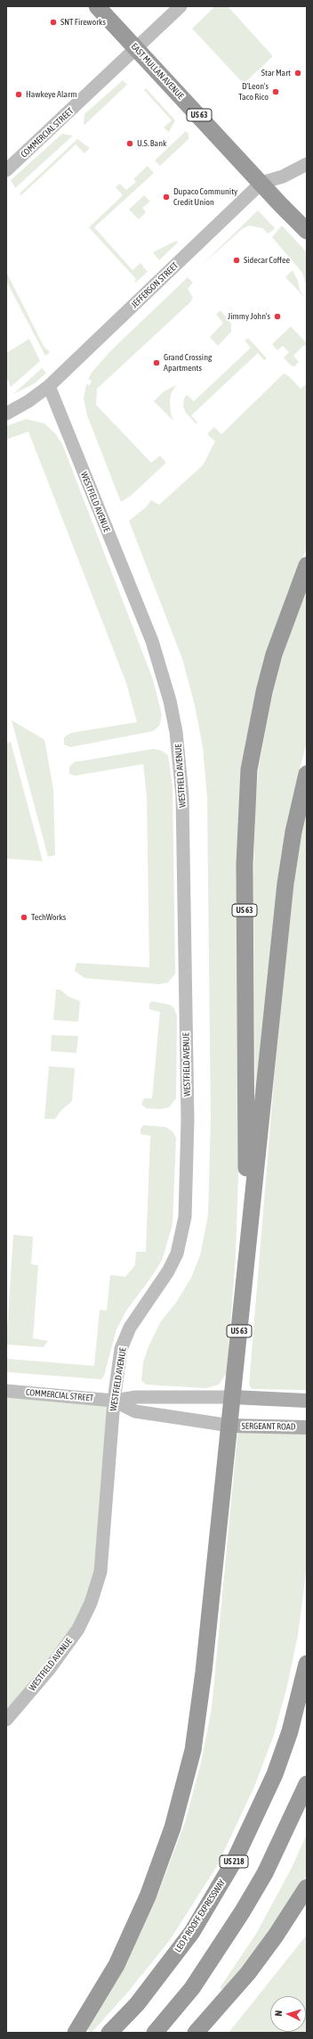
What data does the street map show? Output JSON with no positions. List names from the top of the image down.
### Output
{
  "streets": {
    "highway": [
      "EAST MULLAN AVENUE",
      "US 63",
      "US 218",
      "LEO P ROOFF EXPRESSWAY"
    ],
    "main road": ["SERGEANT ROAD"],
    "street": ["COMMERCIAL STREET", "JEFFERSON STREET", "WESTFIELD AVENUE"]
  },
  "crossings": [
    ["EAST MULLAN AVENUE", "US 63"],
    ["EAST MULLAN AVENUE", "COMMERCIAL STREET"],
    ["EAST MULLAN AVENUE", "JEFFERSON STREET"],
    ["US 63", "JEFFERSON STREET"],
    ["US 63", "SERGEANT ROAD"],
    ["COMMERCIAL STREET", "WESTFIELD AVENUE"],
    ["JEFFERSON STREET", "WESTFIELD AVENUE"]
  ],
  "places": [
    "SNT Fireworks",
    "Star Mart",
    "D'Leon's Taco Rico",
    "Hawkeye Alarm",
    "U.S. Bank",
    "Dupaco Community Credit Union",
    "Sidecar Coffee",
    "Jimmy John's",
    "Grand Crossing Apartments",
    "TechWorks"
  ],
  "north": "left"
}
